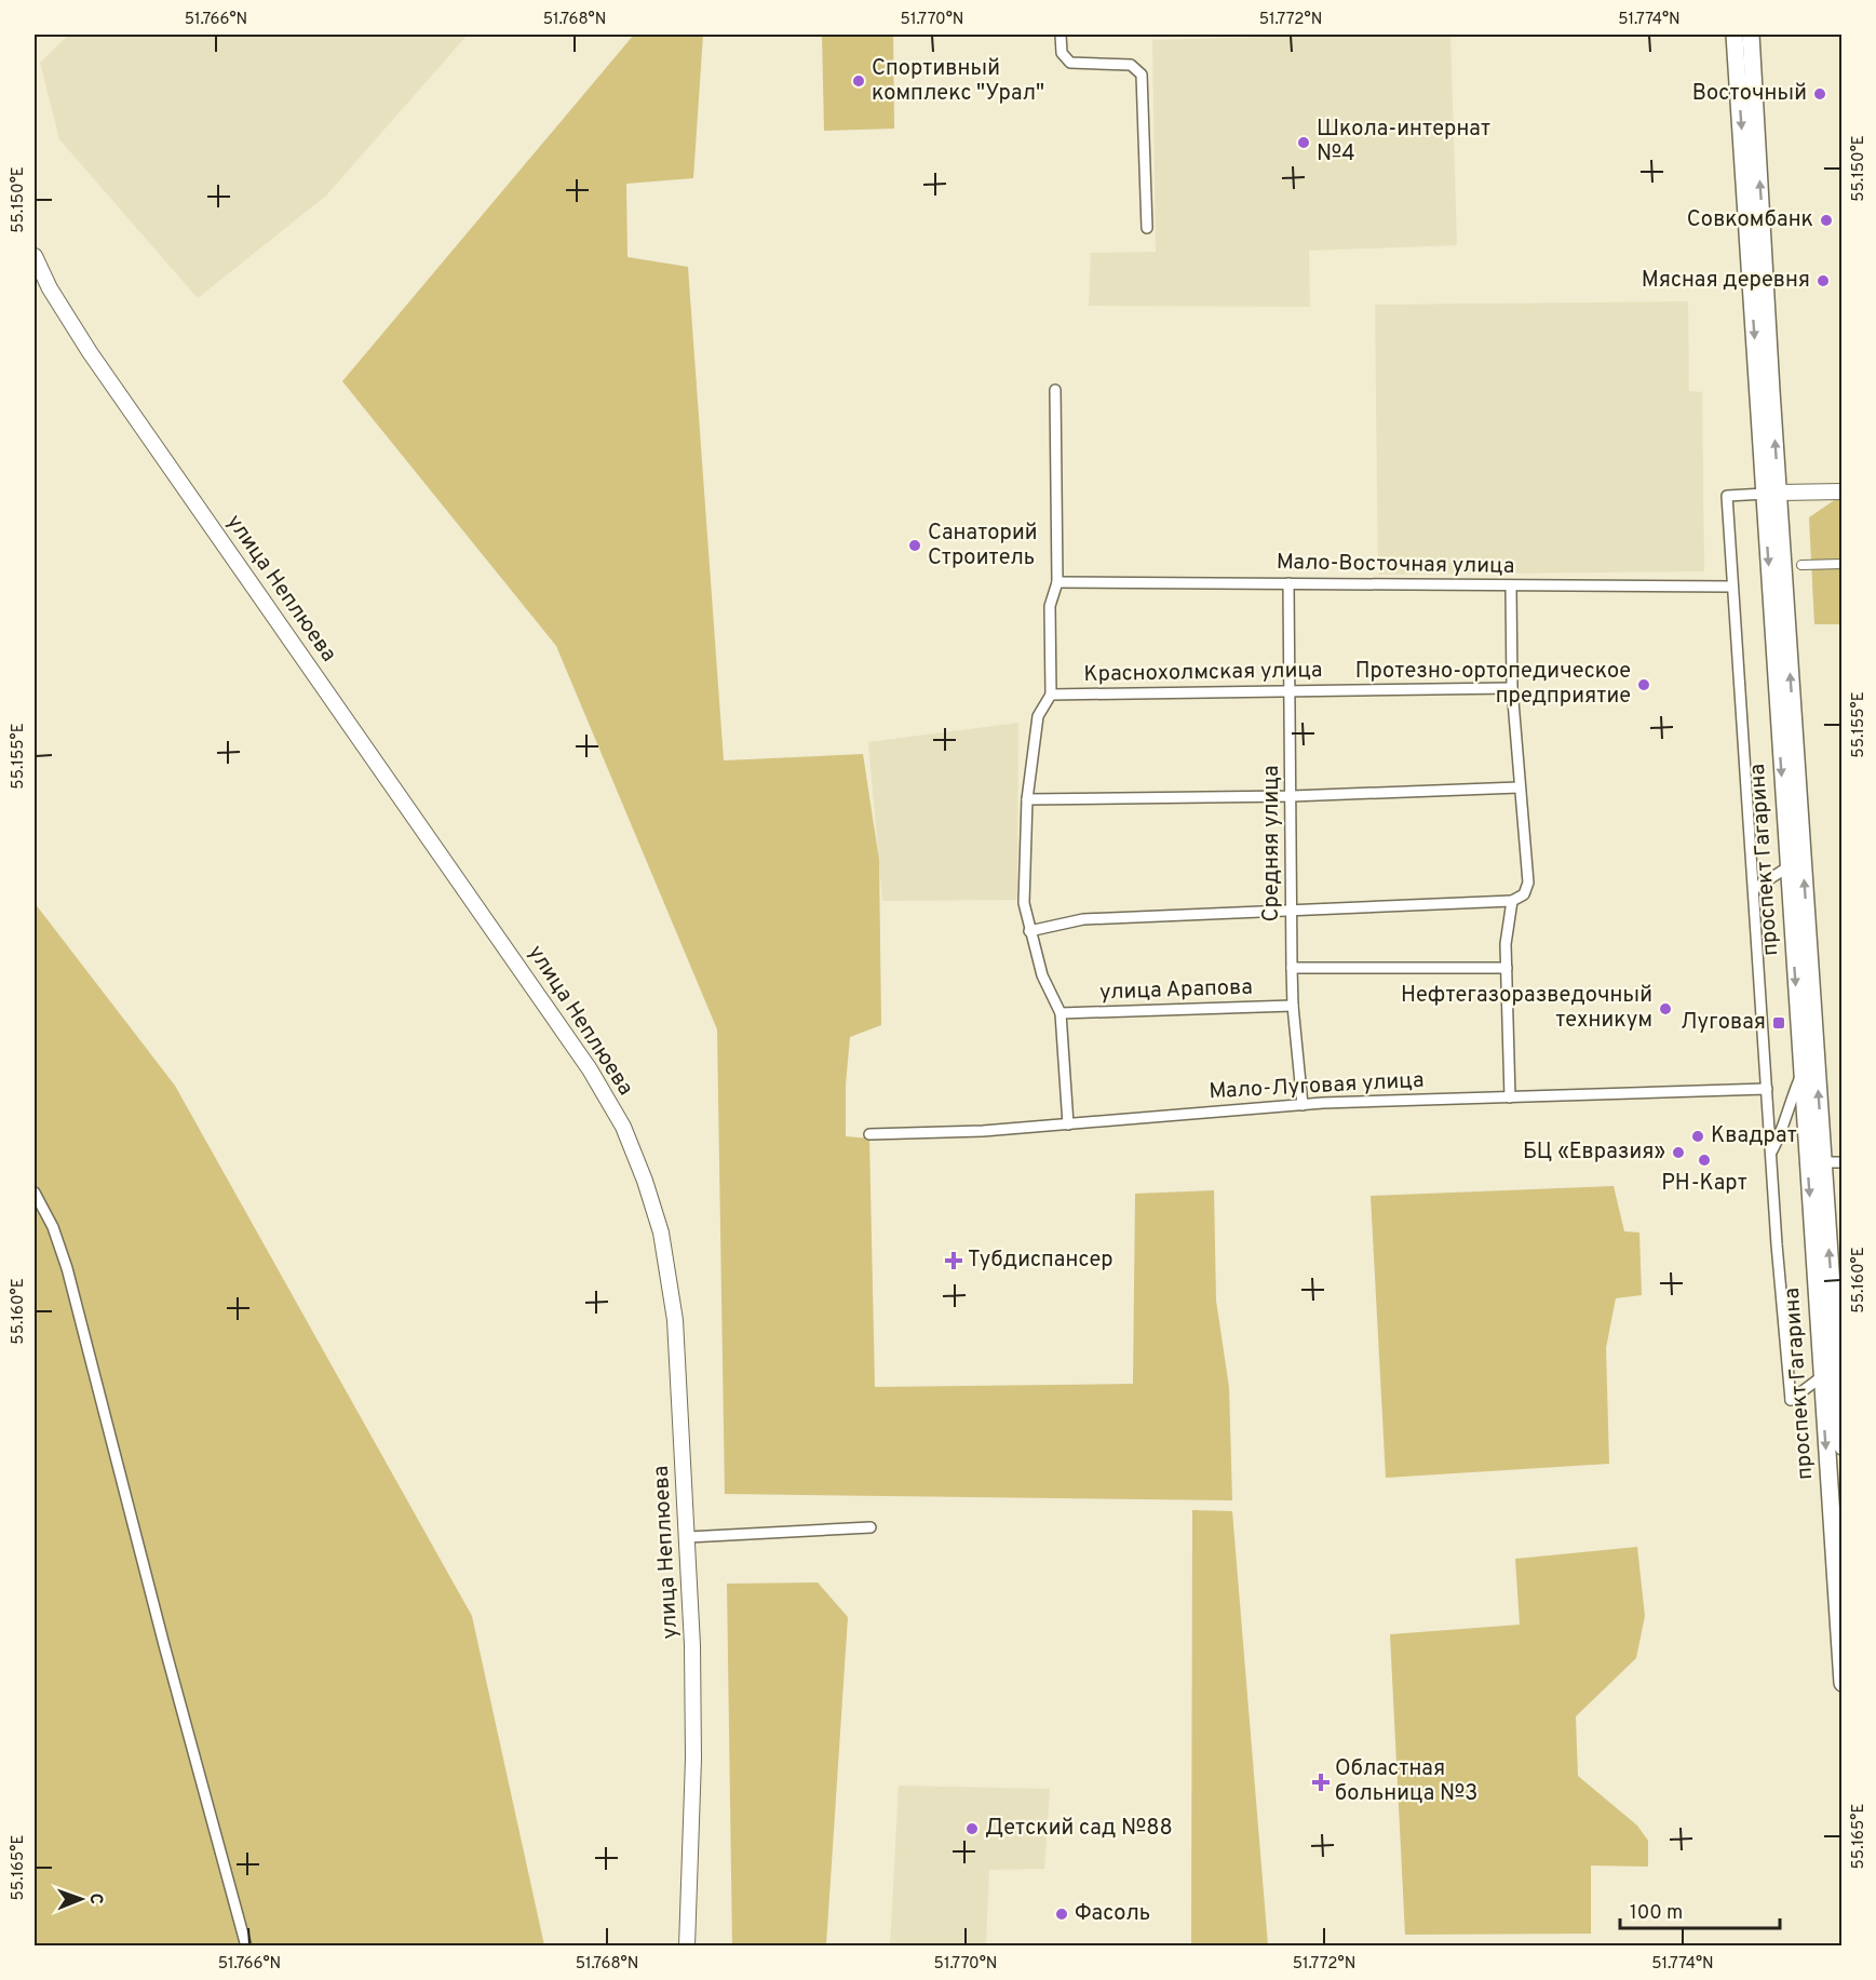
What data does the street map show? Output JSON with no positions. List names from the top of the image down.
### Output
{
  "streets": {
    "main road": ["улица Неплюева", "проспект Гагарина"],
    "street": [
      "Мало-Восточная улица",
      "Краснохолмская улица",
      "Средняя улица",
      "улица Арапова",
      "Мало-Луговая улица"
    ]
  },
  "crossings": [
    ["Мало-Восточная улица", "Средняя улица"],
    ["Краснохолмская улица", "Средняя улица"],
    ["Средняя улица", "улица Арапова"],
    ["Средняя улица", "Мало-Луговая улица"]
  ],
  "places": {
    "other": [
      "Спортивный комплекс \"Урал\"",
      "Восточный",
      "Школа-интернат №4",
      "Совкомбанк",
      "Мясная деревня",
      "Санаторий Строитель",
      "Протезно-ортопедическое предприятие",
      "Нефтегазоразведочный техникум",
      "Квадрат",
      "БЦ «Евразия»",
      "РН-Карт",
      "Детский сад №88",
      "Фасоль"
    ],
    "transit": ["Луговая"],
    "health": ["Тубдиспансер", "Областная больница №3"]
  },
  "scale_bar": "100 m",
  "north": "right",
  "coordinates": [
    "51.766°N",
    "51.768°N",
    "51.770°N",
    "51.772°N",
    "51.774°N",
    "55.150°E",
    "55.155°E",
    "55.160°E",
    "55.165°E"
  ]
}
